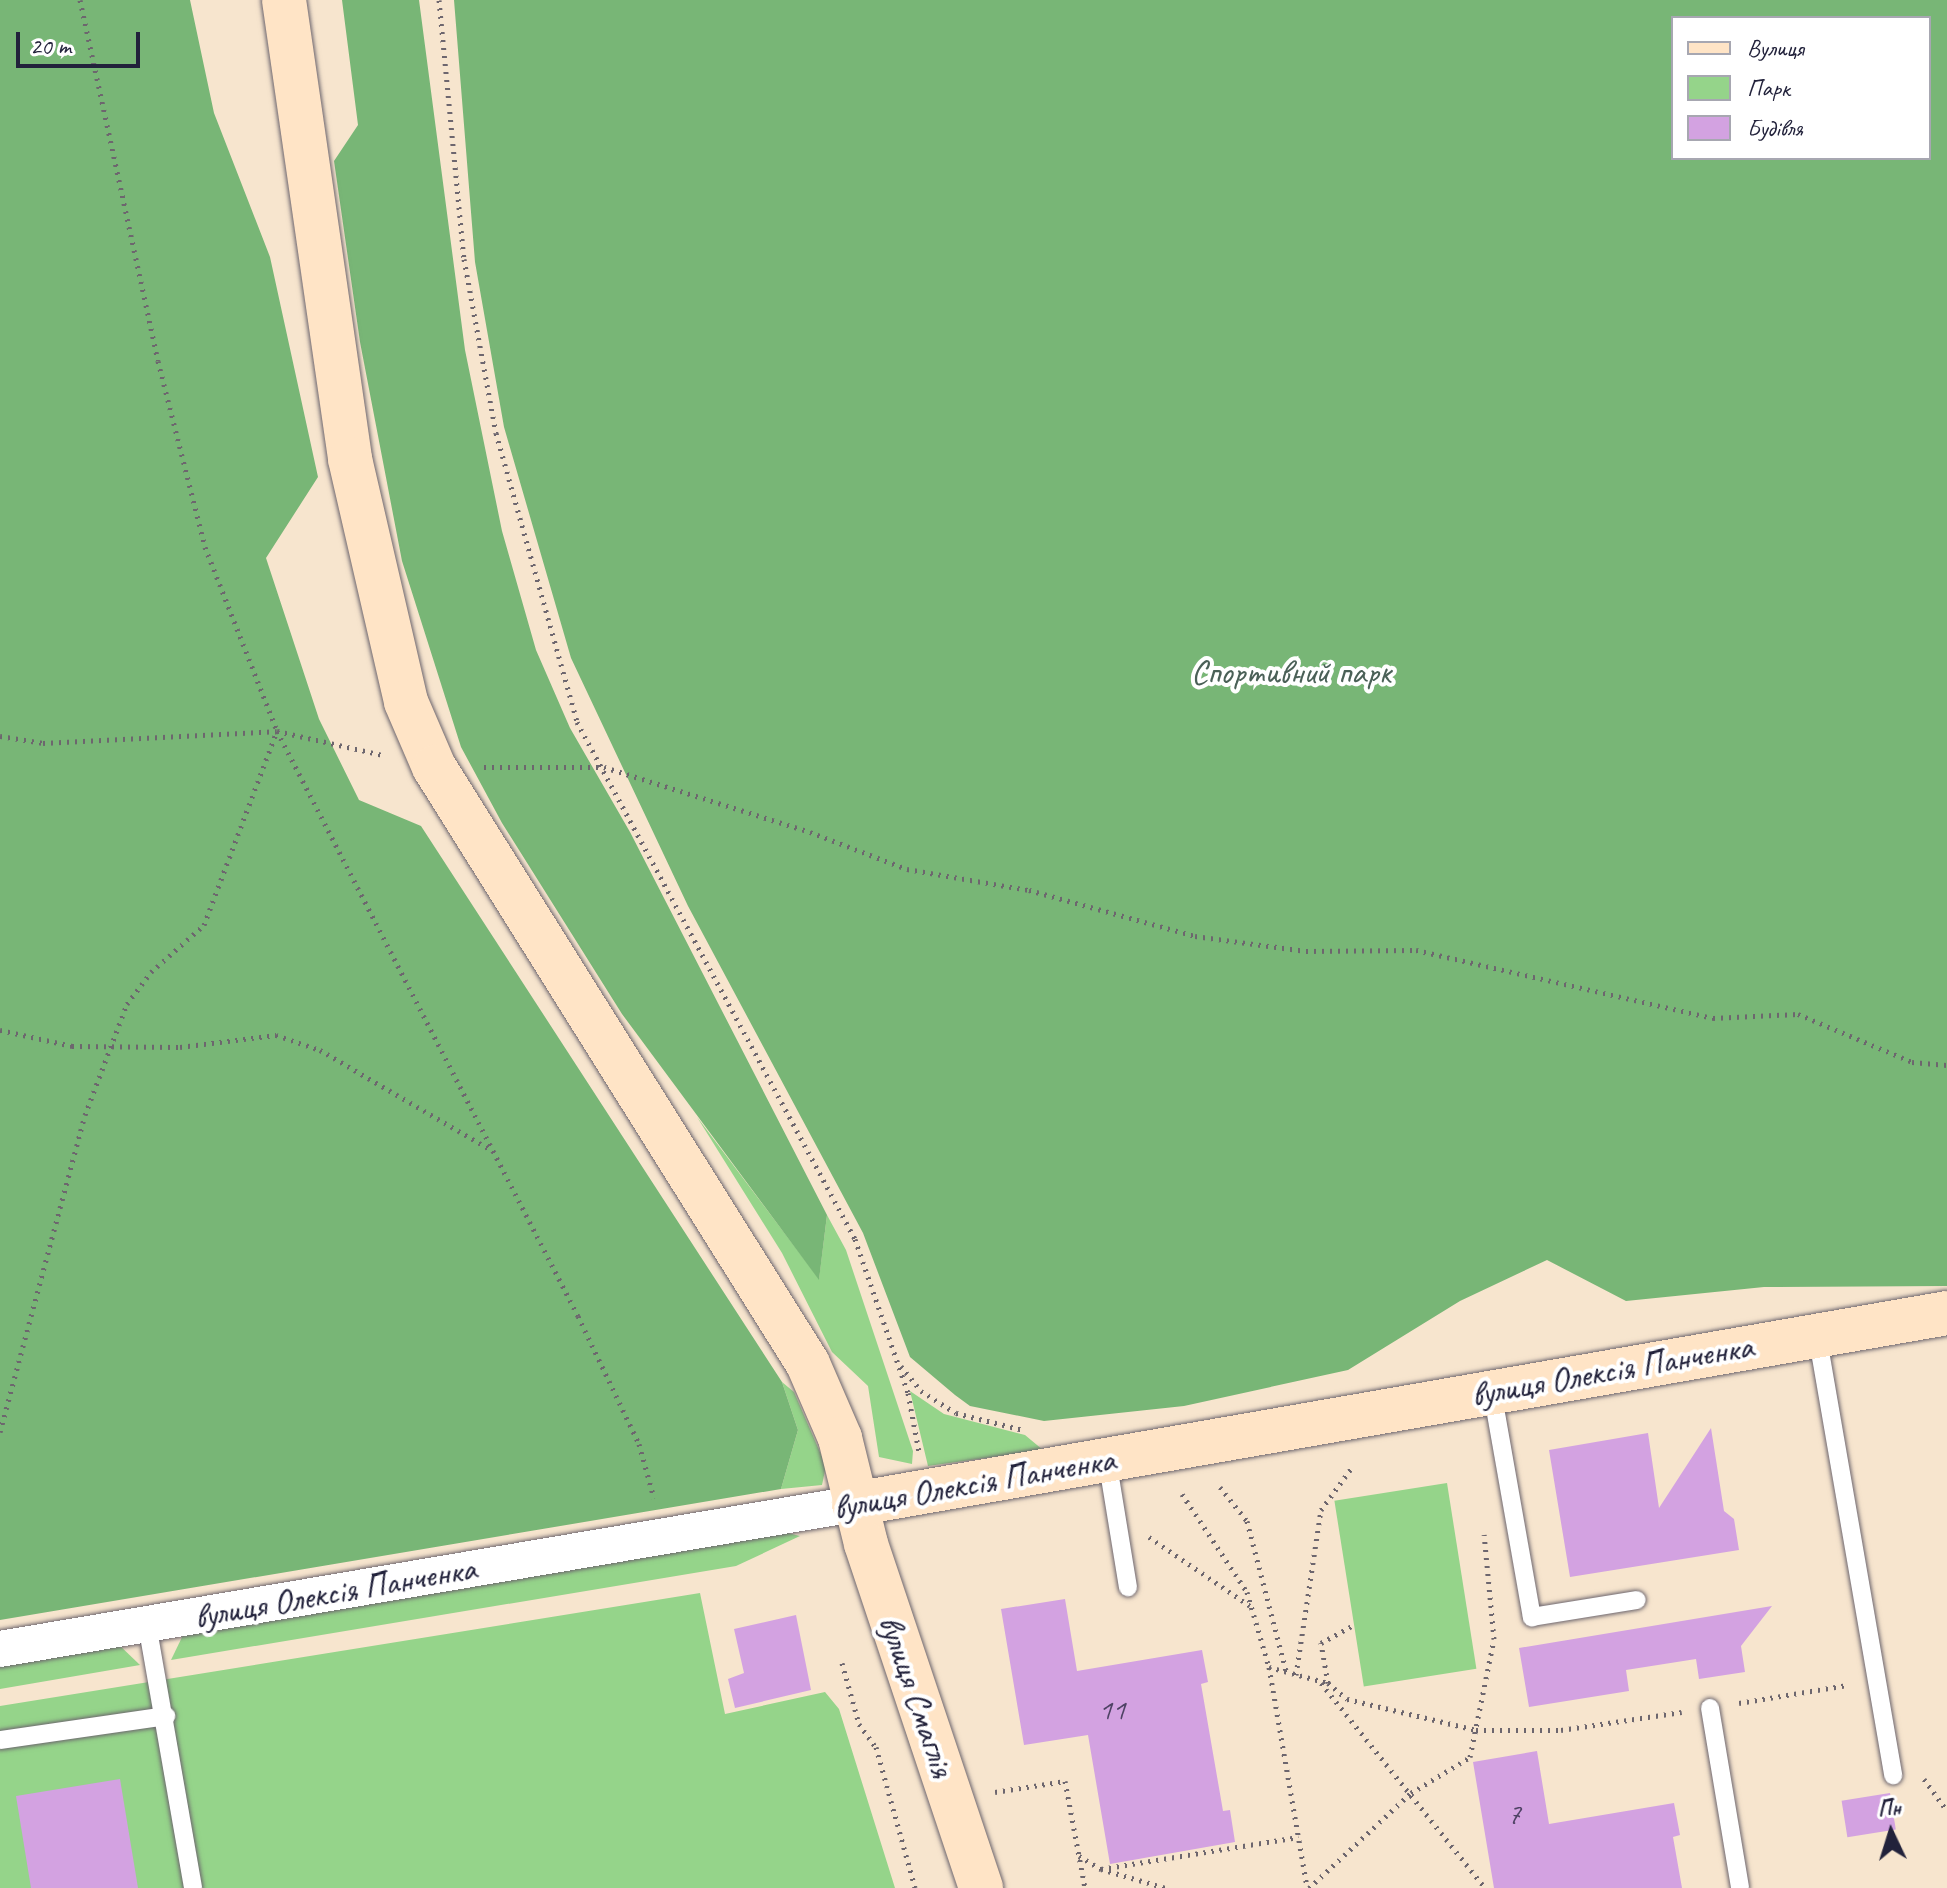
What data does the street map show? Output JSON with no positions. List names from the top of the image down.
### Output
{
  "streets": {
    "street": ["вулиця Олексія Панченка", "вулиця Смаглія"]
  },
  "crossings": [
    ["вулиця Олексія Панченка", "вулиця Смаглія"]
  ],
  "parks": ["Спортивний парк"],
  "house_numbers": ["11", "7"],
  "legend": ["Вулиця", "Парк", "Будівля"],
  "scale_bar": "20 m",
  "north": "top"
}
